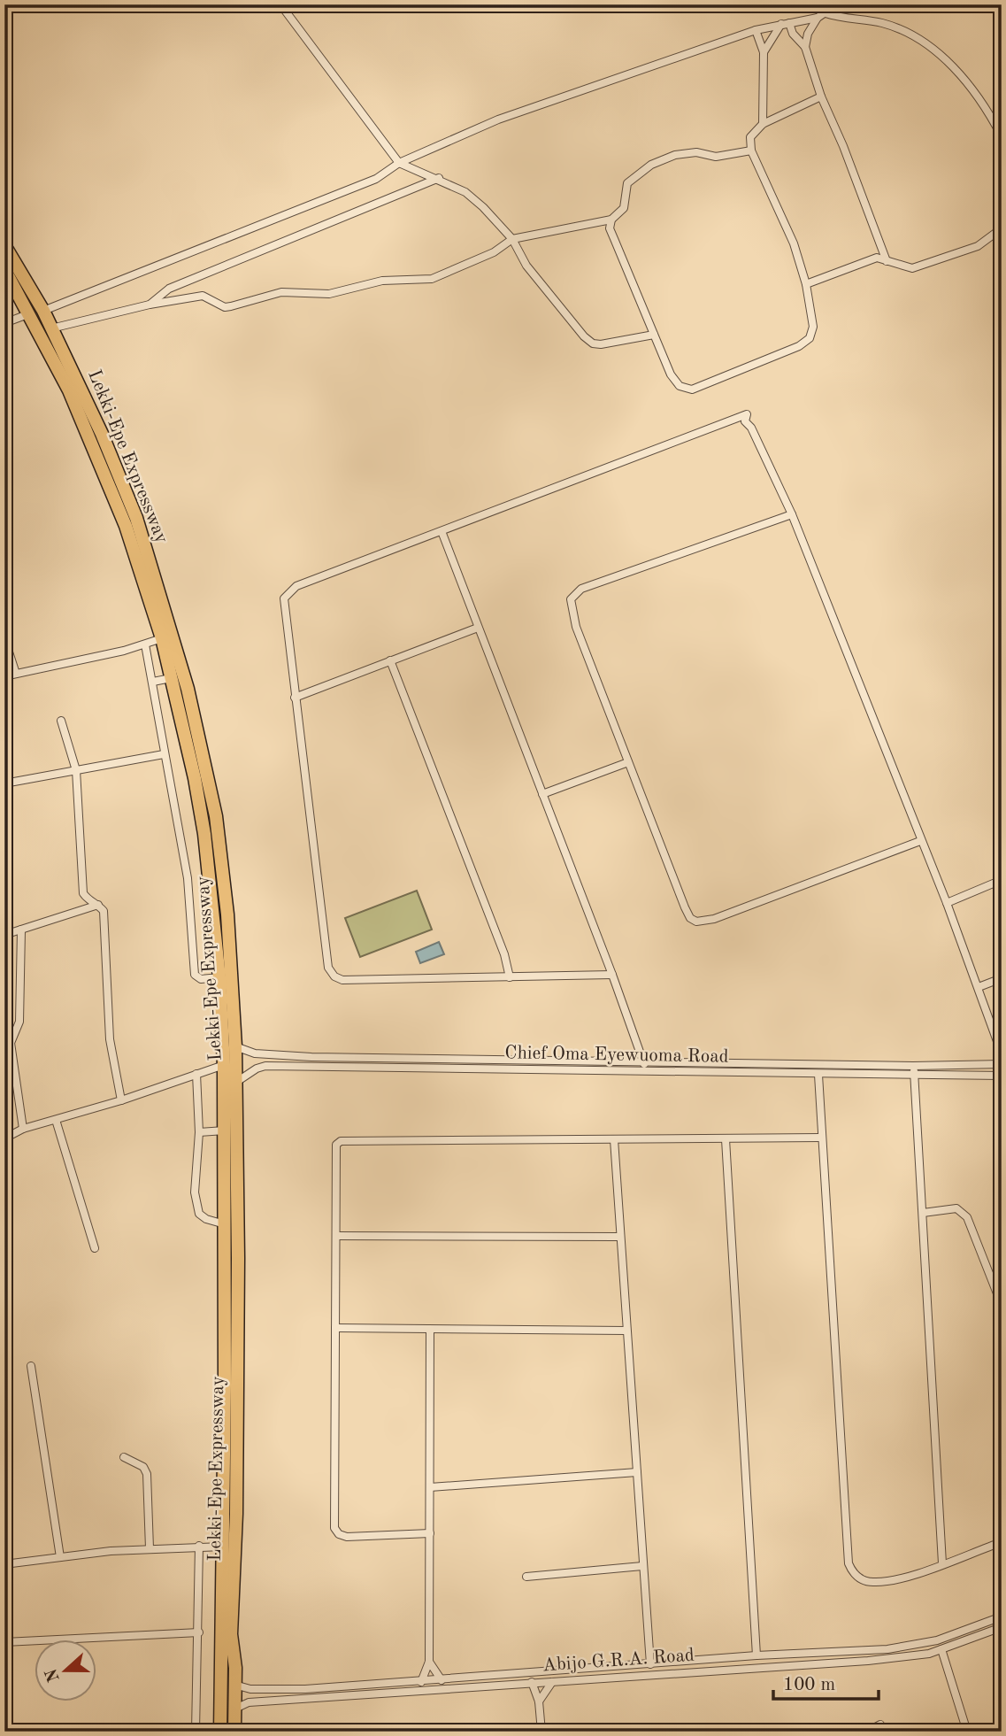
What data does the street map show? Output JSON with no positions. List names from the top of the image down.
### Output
{
  "streets": {
    "highway": ["Lekki-Epe Expressway"],
    "street": ["Chief Oma Eyewuoma Road", "Abijo G.R.A. Road"]
  },
  "crossings": [
    ["Lekki-Epe Expressway", "Chief Oma Eyewuoma Road"],
    ["Lekki-Epe Expressway", "Abijo G.R.A. Road"]
  ],
  "scale_bar": "100 m",
  "north": "left"
}
